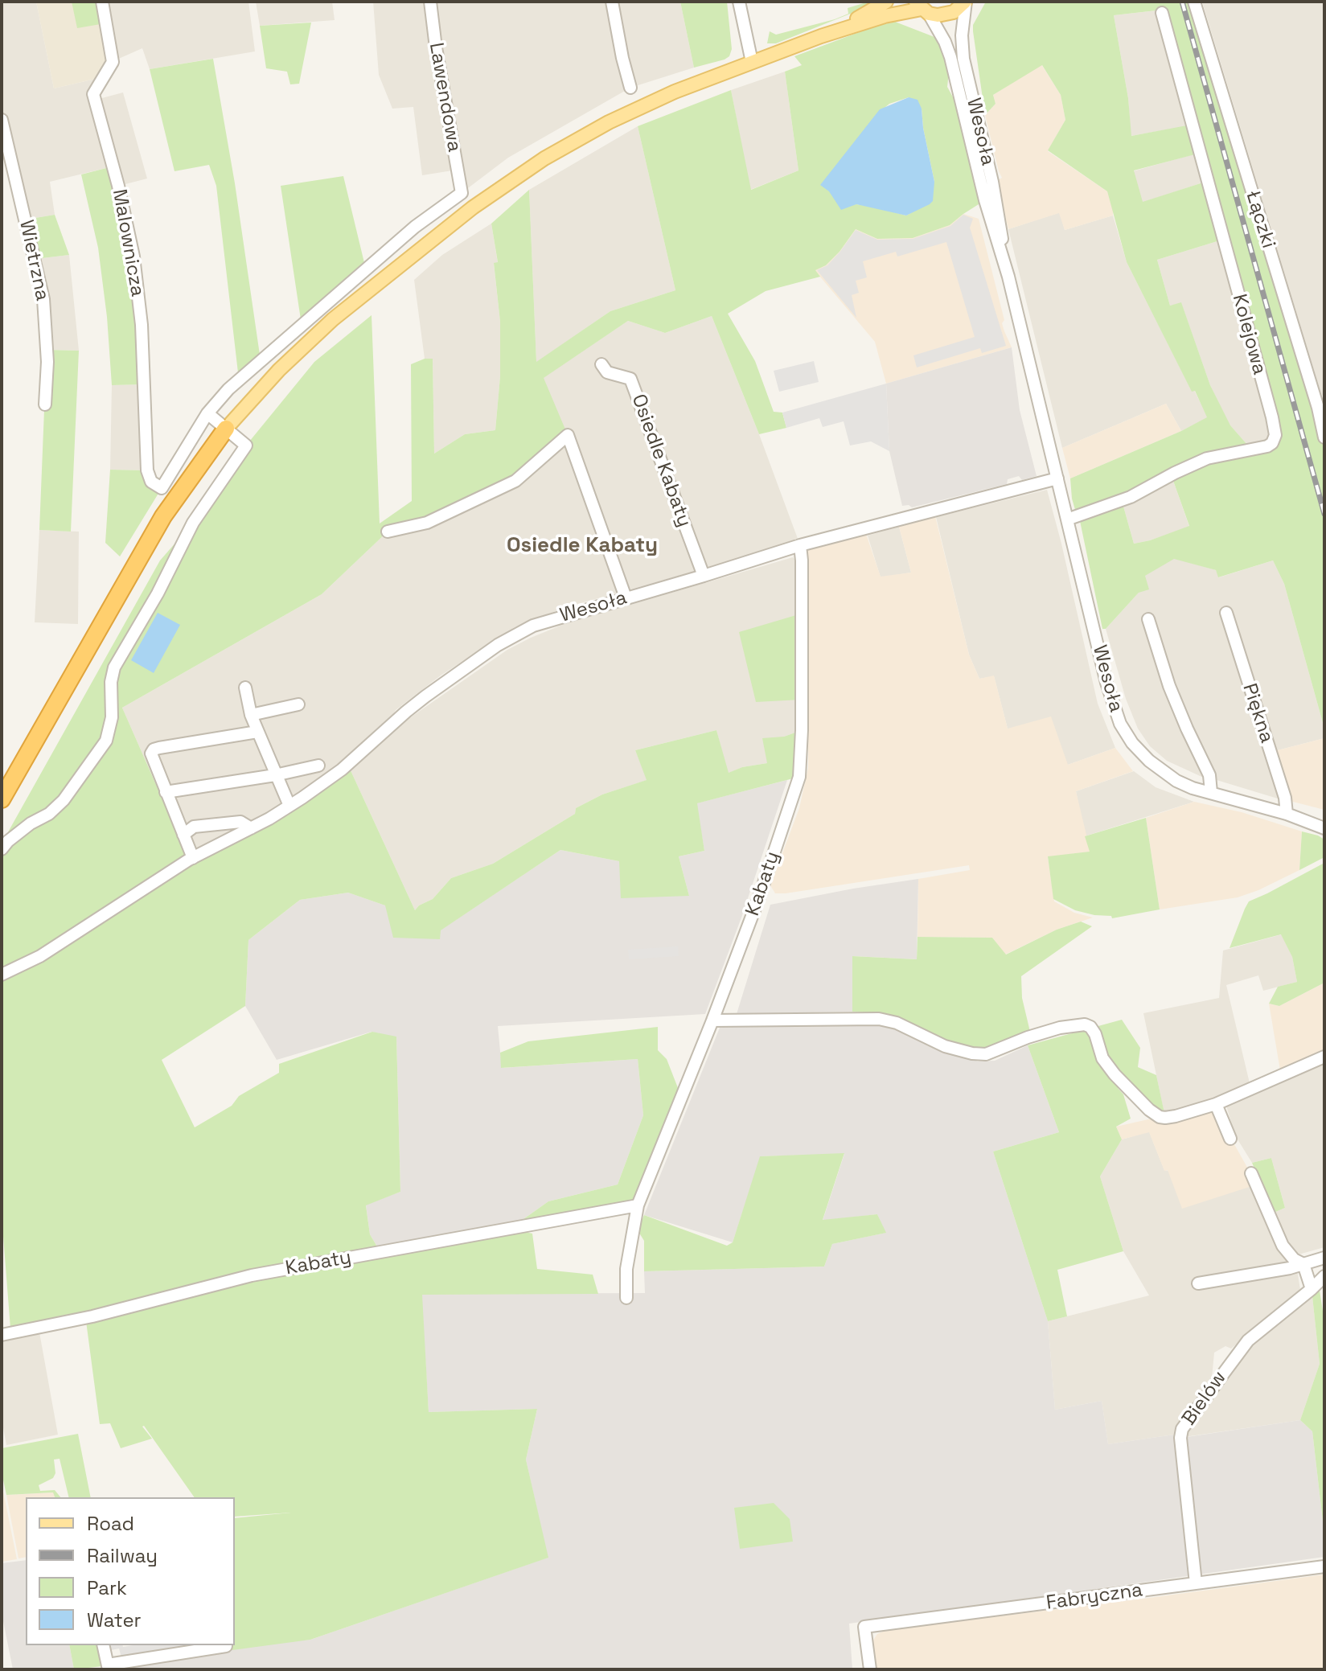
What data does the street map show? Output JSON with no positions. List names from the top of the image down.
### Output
{
  "streets": {
    "street": [
      "Lawendowa",
      "Wesoła",
      "Łączki",
      "Malownicza",
      "Wietrzna",
      "Kolejowa",
      "Osiedle Kabaty",
      "Piękna",
      "Kabaty",
      "Bielów",
      "Fabryczna"
    ]
  },
  "crossings": [
    ["Lawendowa", "Malownicza"],
    ["Wesoła", "Kolejowa"],
    ["Wesoła", "Osiedle Kabaty"],
    ["Wesoła", "Piękna"],
    ["Wesoła", "Kabaty"],
    ["Bielów", "Fabryczna"]
  ],
  "districts": ["Osiedle Kabaty"],
  "legend": [
    "Road",
    "Railway",
    "Park",
    "Water"
  ]
}
